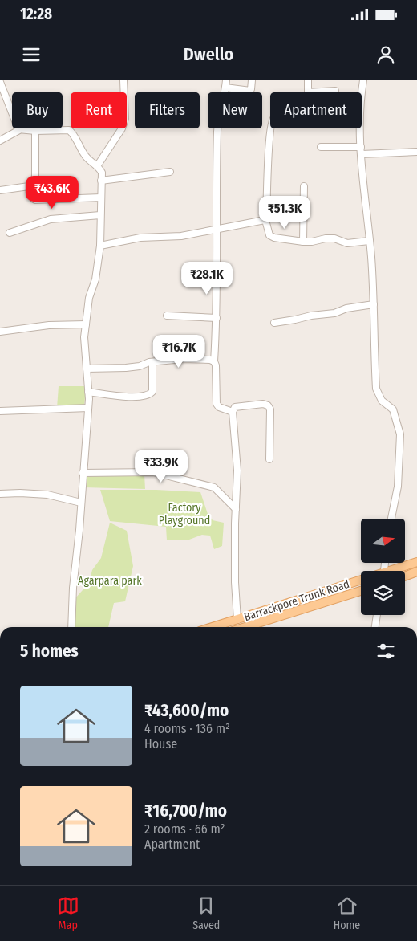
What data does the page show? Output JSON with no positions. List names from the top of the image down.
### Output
{
  "streets": {
    "main road": ["Barrackpore Trunk Road"]
  },
  "parks": ["Factory Playground", "Agarpara park"],
  "north": "right",
  "page": {
    "status": "12:28",
    "header": "Dwello",
    "chip": [
      "Buy",
      "Rent",
      "Filters",
      "New",
      "Apartment"
    ],
    "price": [
      "₹43.6K",
      "₹51.3K",
      "₹28.1K",
      "₹16.7K",
      "₹33.9K"
    ],
    "heading": "5 homes",
    "list": [
      {
        "name": "₹43,600/mo",
        "note": "4 rooms · 136 m² · House"
      },
      {
        "name": "₹16,700/mo",
        "note": "2 rooms · 66 m² · Apartment"
      }
    ],
    "tabs": ["Map", "Saved", "Home"]
  }
}
